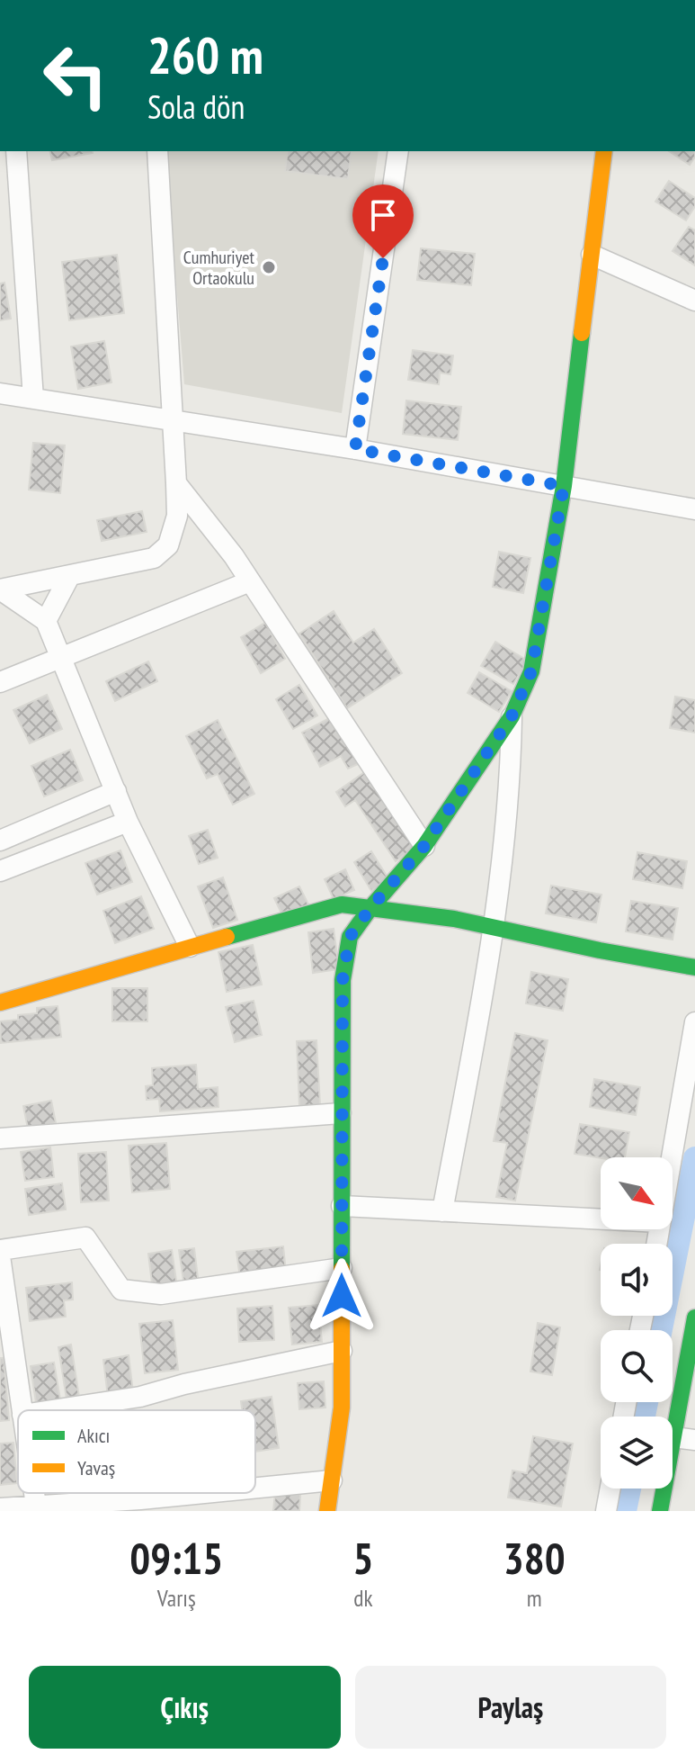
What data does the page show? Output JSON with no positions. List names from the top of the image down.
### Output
{
  "places": ["Cumhuriyet Ortaokulu"],
  "legend": ["Akıcı", "Yavaş"],
  "north": "bottom right",
  "page": {
    "turn": ["260 m", "Sola dön"],
    "eta": [
      "09:15",
      "Varış",
      "5",
      "dk",
      "380",
      "m"
    ],
    "buttons": ["Çıkış", "Paylaş"]
  }
}
